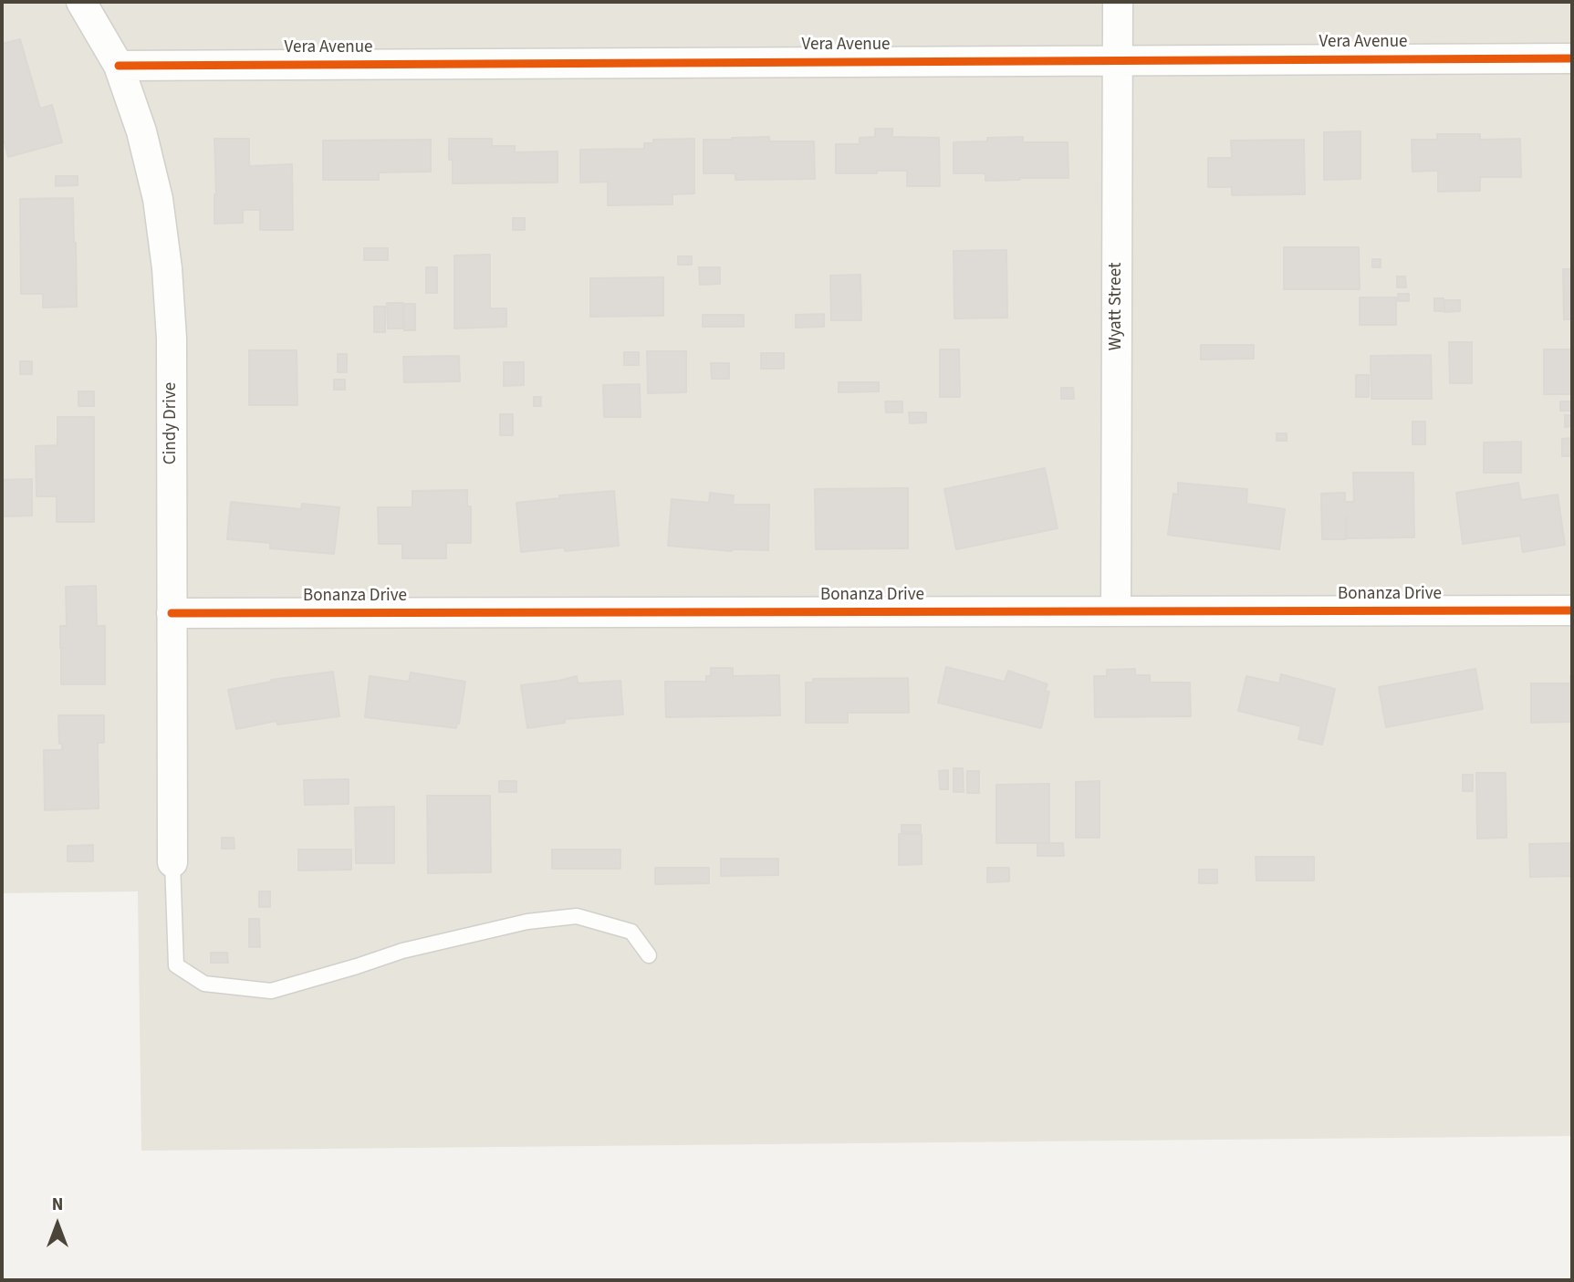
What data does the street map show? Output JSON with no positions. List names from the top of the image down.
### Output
{
  "streets": {
    "street": [
      "Vera Avenue",
      "Wyatt Street",
      "Cindy Drive",
      "Bonanza Drive"
    ]
  },
  "crossings": [
    ["Vera Avenue", "Wyatt Street"],
    ["Vera Avenue", "Cindy Drive"],
    ["Wyatt Street", "Bonanza Drive"],
    ["Cindy Drive", "Bonanza Drive"]
  ],
  "north": "top"
}
